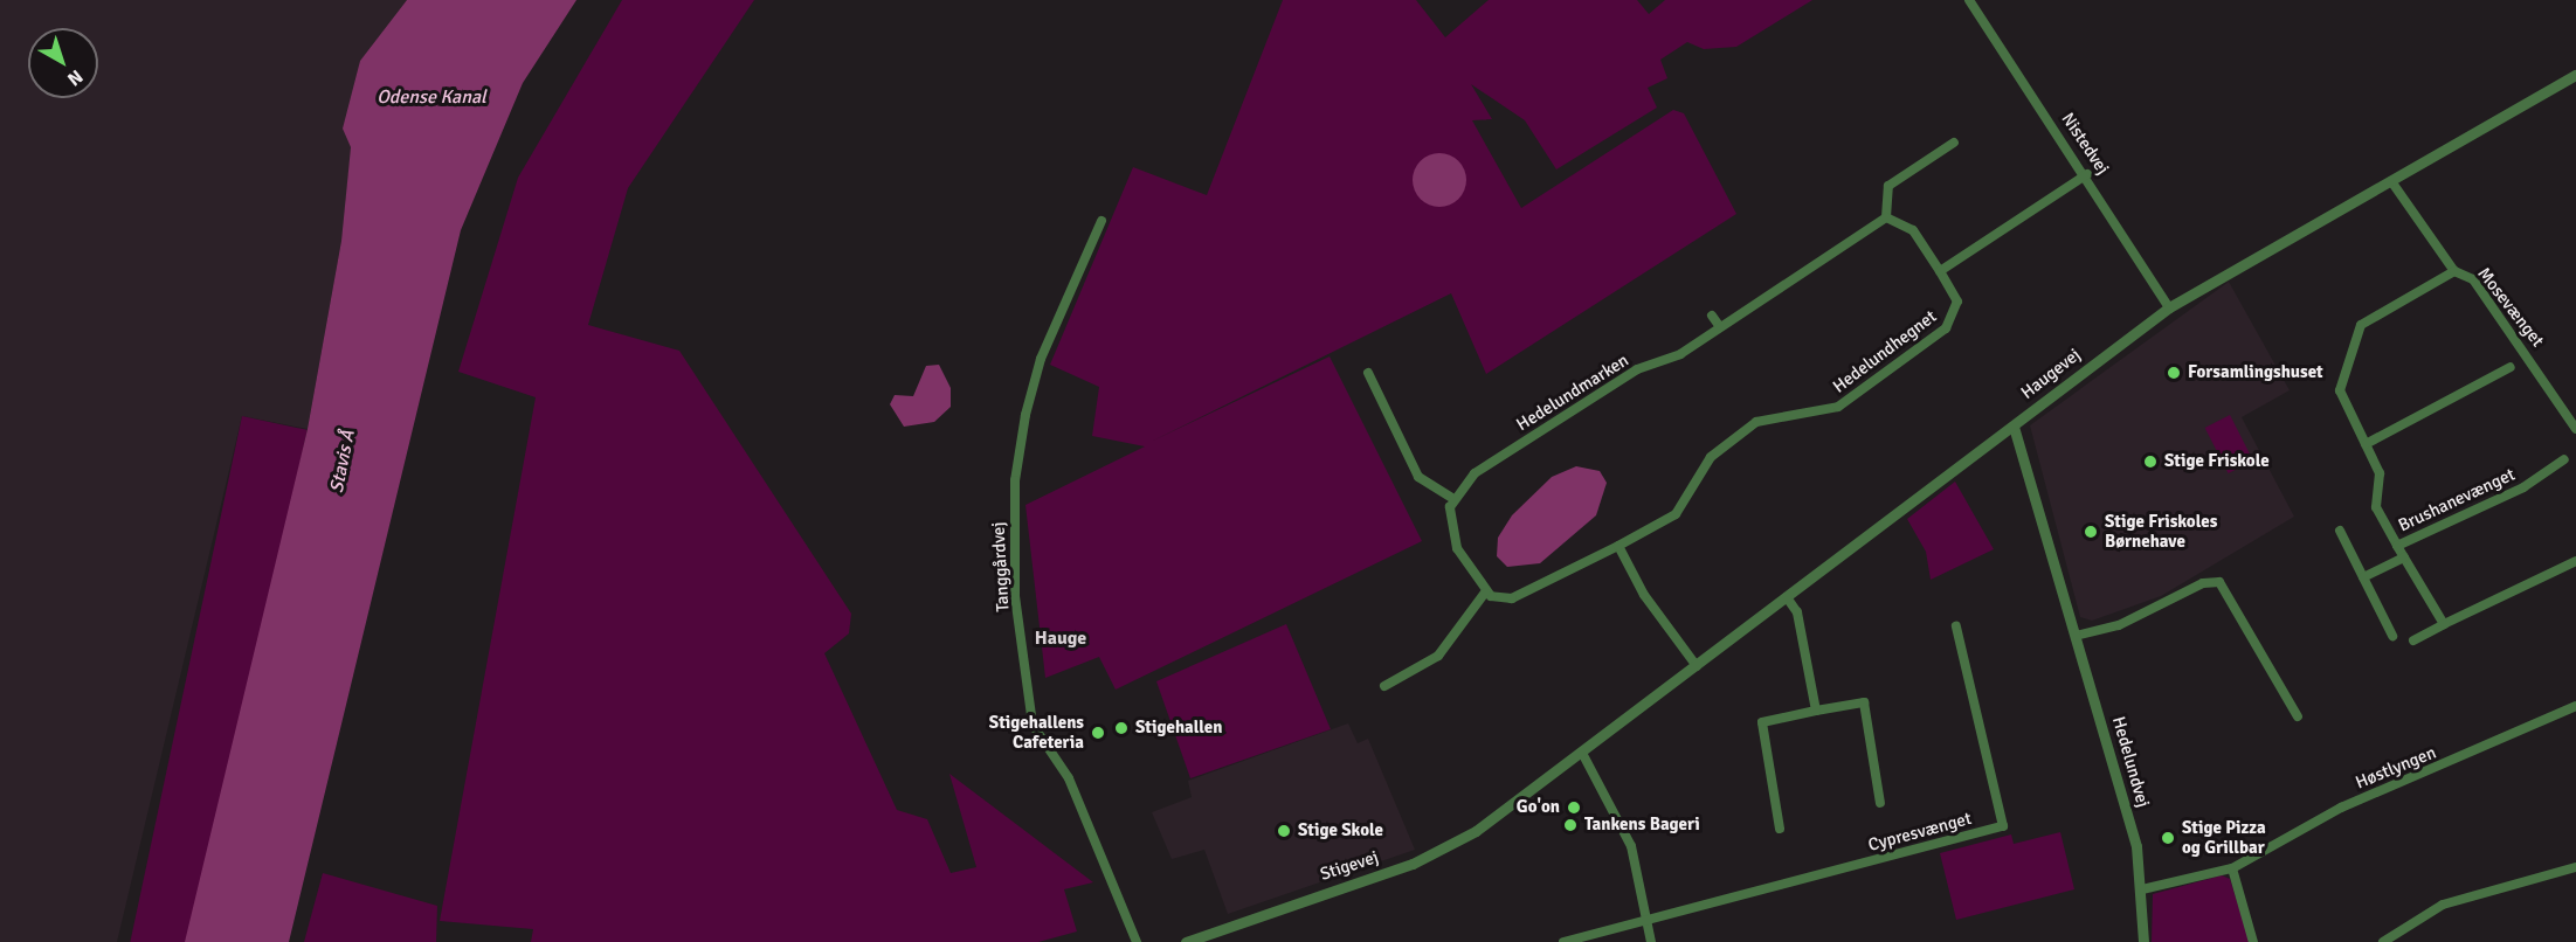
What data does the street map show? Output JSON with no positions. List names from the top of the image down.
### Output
{
  "streets": {
    "street": [
      "Nistedvej",
      "Mosevænget",
      "Hedelundhegnet",
      "Haugevej",
      "Hedelundmarken",
      "Brushanevænget",
      "Tanggårdvej",
      "Hedelundvej",
      "Høstlyngen",
      "Cypresvænget",
      "Stigevej"
    ]
  },
  "crossings": [
    ["Nistedvej", "Haugevej"],
    ["Mosevænget", "Haugevej"],
    ["Mosevænget", "Brushanevænget"],
    ["Haugevej", "Hedelundvej"],
    ["Haugevej", "Stigevej"],
    ["Hedelundvej", "Høstlyngen"]
  ],
  "districts": ["Hauge"],
  "water": ["Odense Kanal", "Stavis Å"],
  "places": [
    "Forsamlingshuset",
    "Stige Friskole",
    "Stige Friskoles Børnehave",
    "Stigehallen",
    "Stigehallens Cafeteria",
    "Go'on",
    "Tankens Bageri",
    "Stige Skole",
    "Stige Pizza og Grillbar"
  ],
  "north": "bottom right"
}
